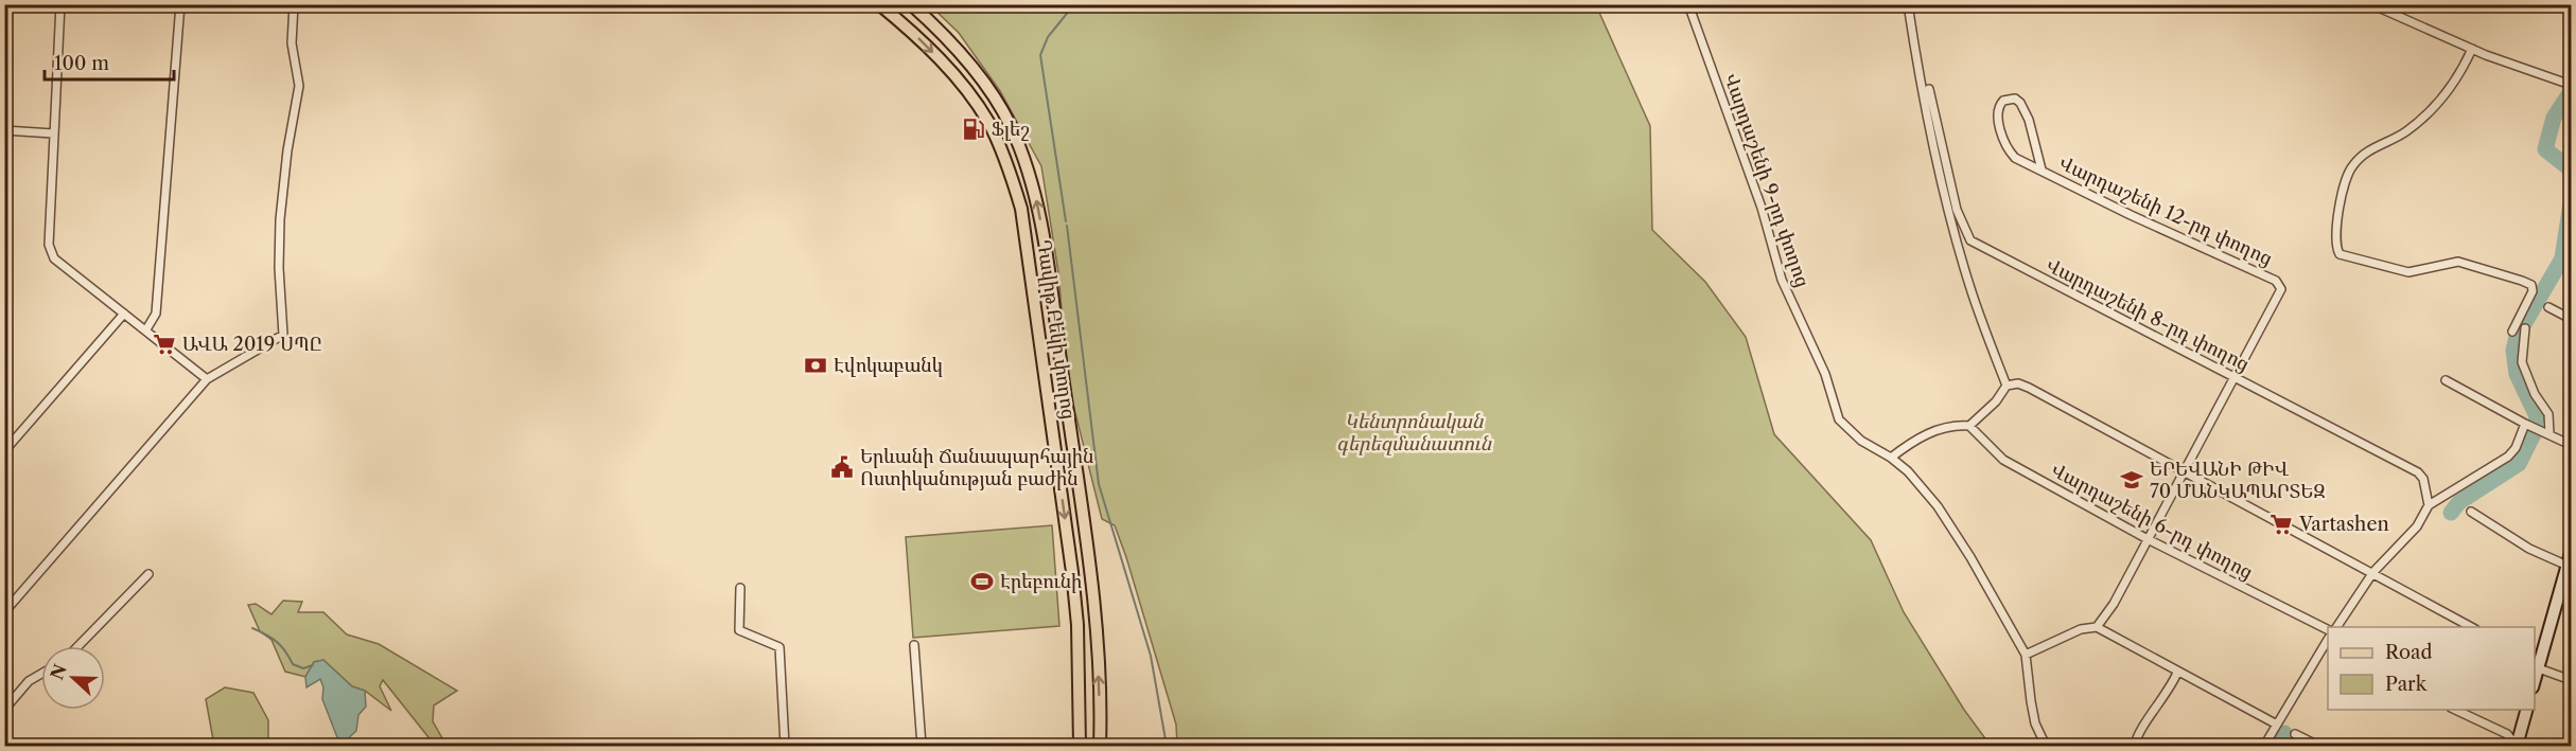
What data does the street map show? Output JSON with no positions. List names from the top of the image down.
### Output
{
  "streets": {
    "main road": ["Դավիթ Բեկի փողոց"],
    "street": [
      "Վարդաշենի 9-րդ փողոց",
      "Վարդաշենի 12-րդ փողոց",
      "Վարդաշենի 8-րդ փողոց",
      "Վարդաշենի 6-րդ փողոց"
    ]
  },
  "crossings": [
    ["Վարդաշենի 12-րդ փողոց", "Վարդաշենի 8-րդ փողոց"]
  ],
  "parks": ["Կենտրոնական գերեզմանատուն"],
  "places": {
    "fuel station": ["Ֆլեշ"],
    "supermarket": ["ԱՎԱ 2019 ՍՊԸ", "Vartashen"],
    "bank": ["Էվոկաբանկ"],
    "public building": ["Երևանի Ճանապարհային Ոստիկանության բաժին"],
    "school or university": ["ԵՐԵՎԱՆԻ ԹԻՎ 70 ՄԱՆԿԱՊԱՐՏԵԶ"],
    "sports": ["Էրեբունի"]
  },
  "legend": ["Road", "Park"],
  "scale_bar": "100 m",
  "north": "left"
}
